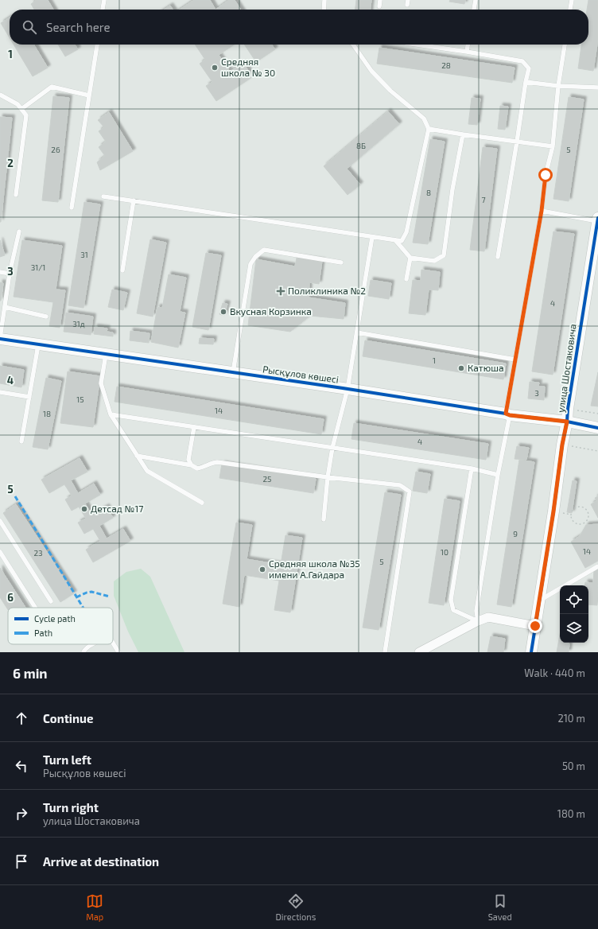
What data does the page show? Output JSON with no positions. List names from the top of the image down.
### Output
{
  "streets": {
    "street": ["улица Шостаковича", "Рысқұлов көшесі"]
  },
  "crossings": [
    ["улица Шостаковича", "Рысқұлов көшесі"]
  ],
  "places": {
    "other": [
      "Средняя школа № 30",
      "Вкусная Корзинка",
      "Катюша",
      "Детсад №17",
      "Средняя школа №35 имени А.Гайдара"
    ],
    "health": ["Поликлиника №2"]
  },
  "house_numbers": [
    "28",
    "8Б",
    "26",
    "5",
    "8",
    "7",
    "31",
    "31/1",
    "4",
    "31д",
    "1",
    "3",
    "15",
    "14",
    "18",
    "4",
    "25",
    "9",
    "14",
    "10",
    "23",
    "5"
  ],
  "legend": ["Cycle path", "Path"],
  "page": {
    "search": "Search here",
    "heading": ["6 min", "Walk · 440 m"],
    "list": [
      ["Continue", "210 m"],
      ["Turn left", "Рысқұлов көшесі", "50 m"],
      ["Turn right", "улица Шостаковича", "180 m"],
      "Arrive at destination"
    ],
    "nav": ["Map", "Directions", "Saved"]
  },
  "grid": {
    "rows": [
      "1",
      "2",
      "3",
      "4",
      "5",
      "6"
    ]
  }
}
